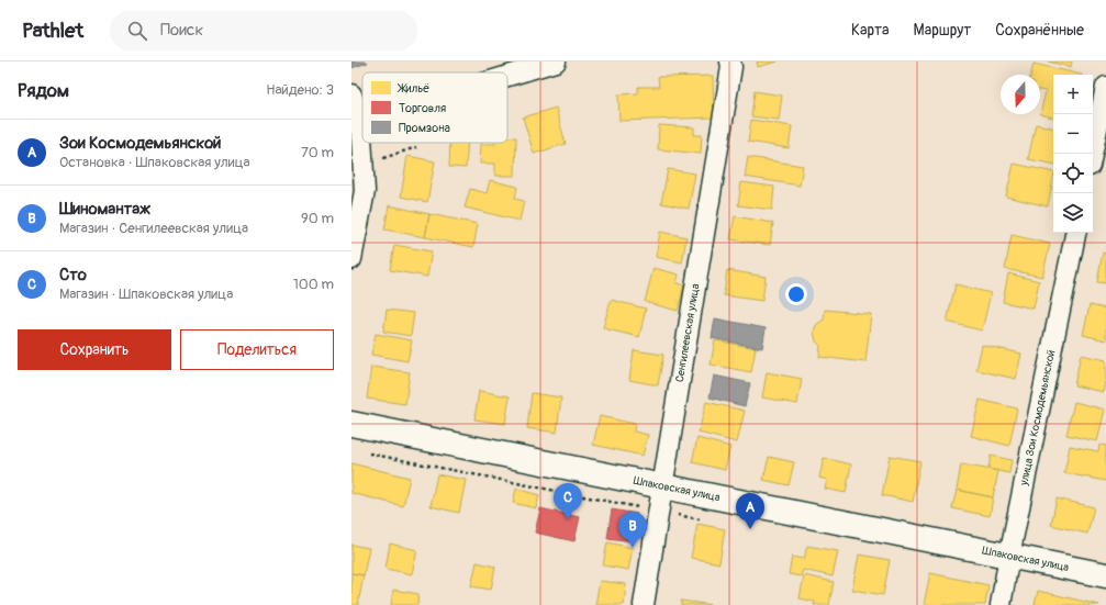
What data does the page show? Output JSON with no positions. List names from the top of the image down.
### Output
{
  "streets": {
    "main road": ["Шпаковская улица"],
    "street": ["Сенгилеевская улица", "улица Зои Космодемьянской"]
  },
  "crossings": [
    ["Сенгилеевская улица", "Шпаковская улица"],
    ["улица Зои Космодемьянской", "Шпаковская улица"]
  ],
  "legend": ["Жильё", "Торговля", "Промзона"],
  "north": "bottom",
  "page": {
    "header": "Pathlet",
    "search": "Поиск",
    "nav": ["Карта", "Маршрут", "Сохранённые"],
    "heading": ["Рядом", "Найдено: 3"],
    "map_buttons": ["+", "−"],
    "list": [
      {
        "mark": "A",
        "name": "Зои Космодемьянской",
        "note": "Остановка · Шпаковская улица",
        "value": "70 m"
      },
      {
        "mark": "B",
        "name": "Шиномантаж",
        "note": "Магазин · Сенгилеевская улица",
        "value": "90 m"
      },
      {
        "mark": "C",
        "name": "Сто",
        "note": "Магазин · Шпаковская улица",
        "value": "100 m"
      }
    ],
    "buttons": ["Сохранить", "Поделиться"],
    "pins": ["C", "A", "B"]
  }
}
